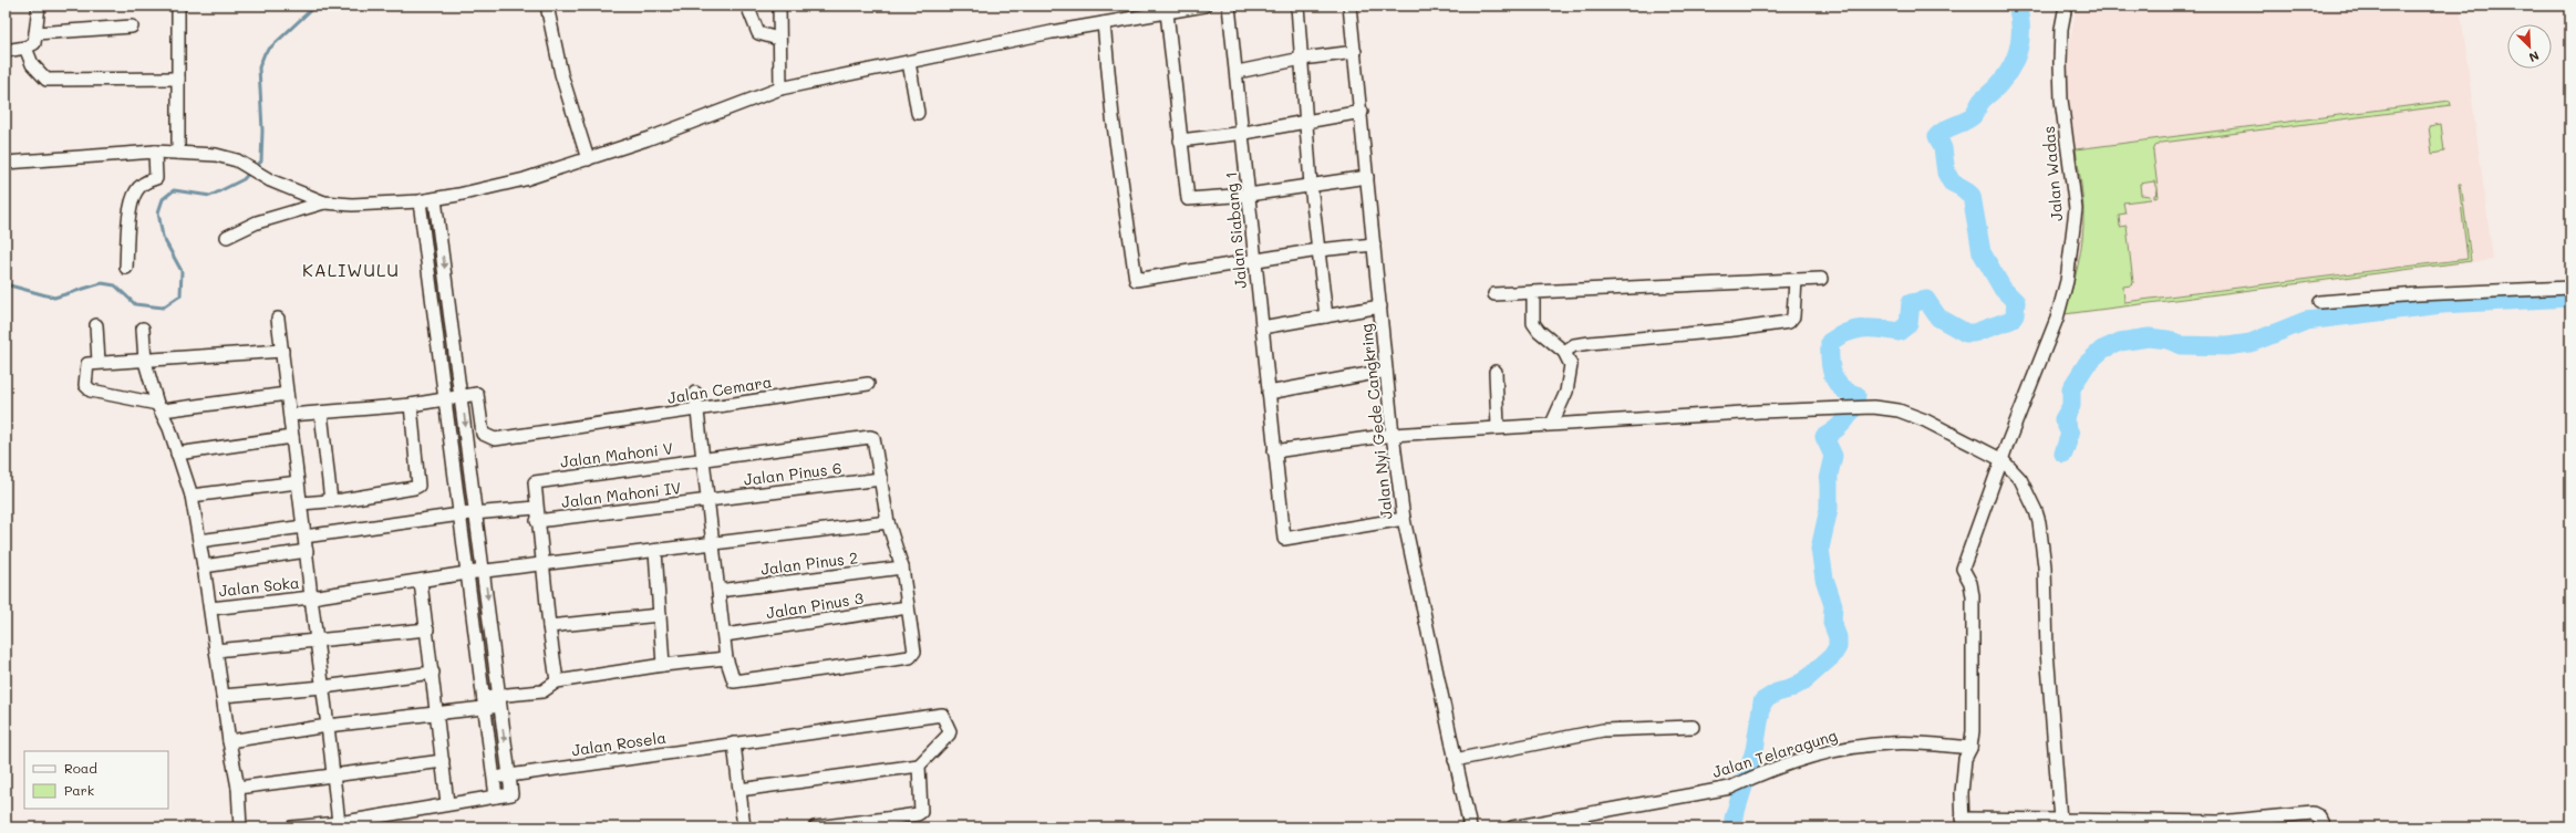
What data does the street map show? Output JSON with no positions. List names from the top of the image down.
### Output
{
  "streets": {
    "street": [
      "Jalan Wadas",
      "Jalan Siabang 1",
      "Jalan Cemara",
      "Jalan Nyi Gede Cangkring",
      "Jalan Mahoni V",
      "Jalan Pinus 6",
      "Jalan Mahoni IV",
      "Jalan Pinus 2",
      "Jalan Soka",
      "Jalan Pinus 3",
      "Jalan Rosela",
      "Jalan Telaragung"
    ]
  },
  "crossings": [
    ["Jalan Wadas", "Jalan Telaragung"],
    ["Jalan Siabang 1", "Jalan Nyi Gede Cangkring"],
    ["Jalan Mahoni V", "Jalan Pinus 6"],
    ["Jalan Pinus 6", "Jalan Mahoni IV"]
  ],
  "districts": ["KALIWULU"],
  "legend": ["Road", "Park"],
  "north": "bottom right"
}
